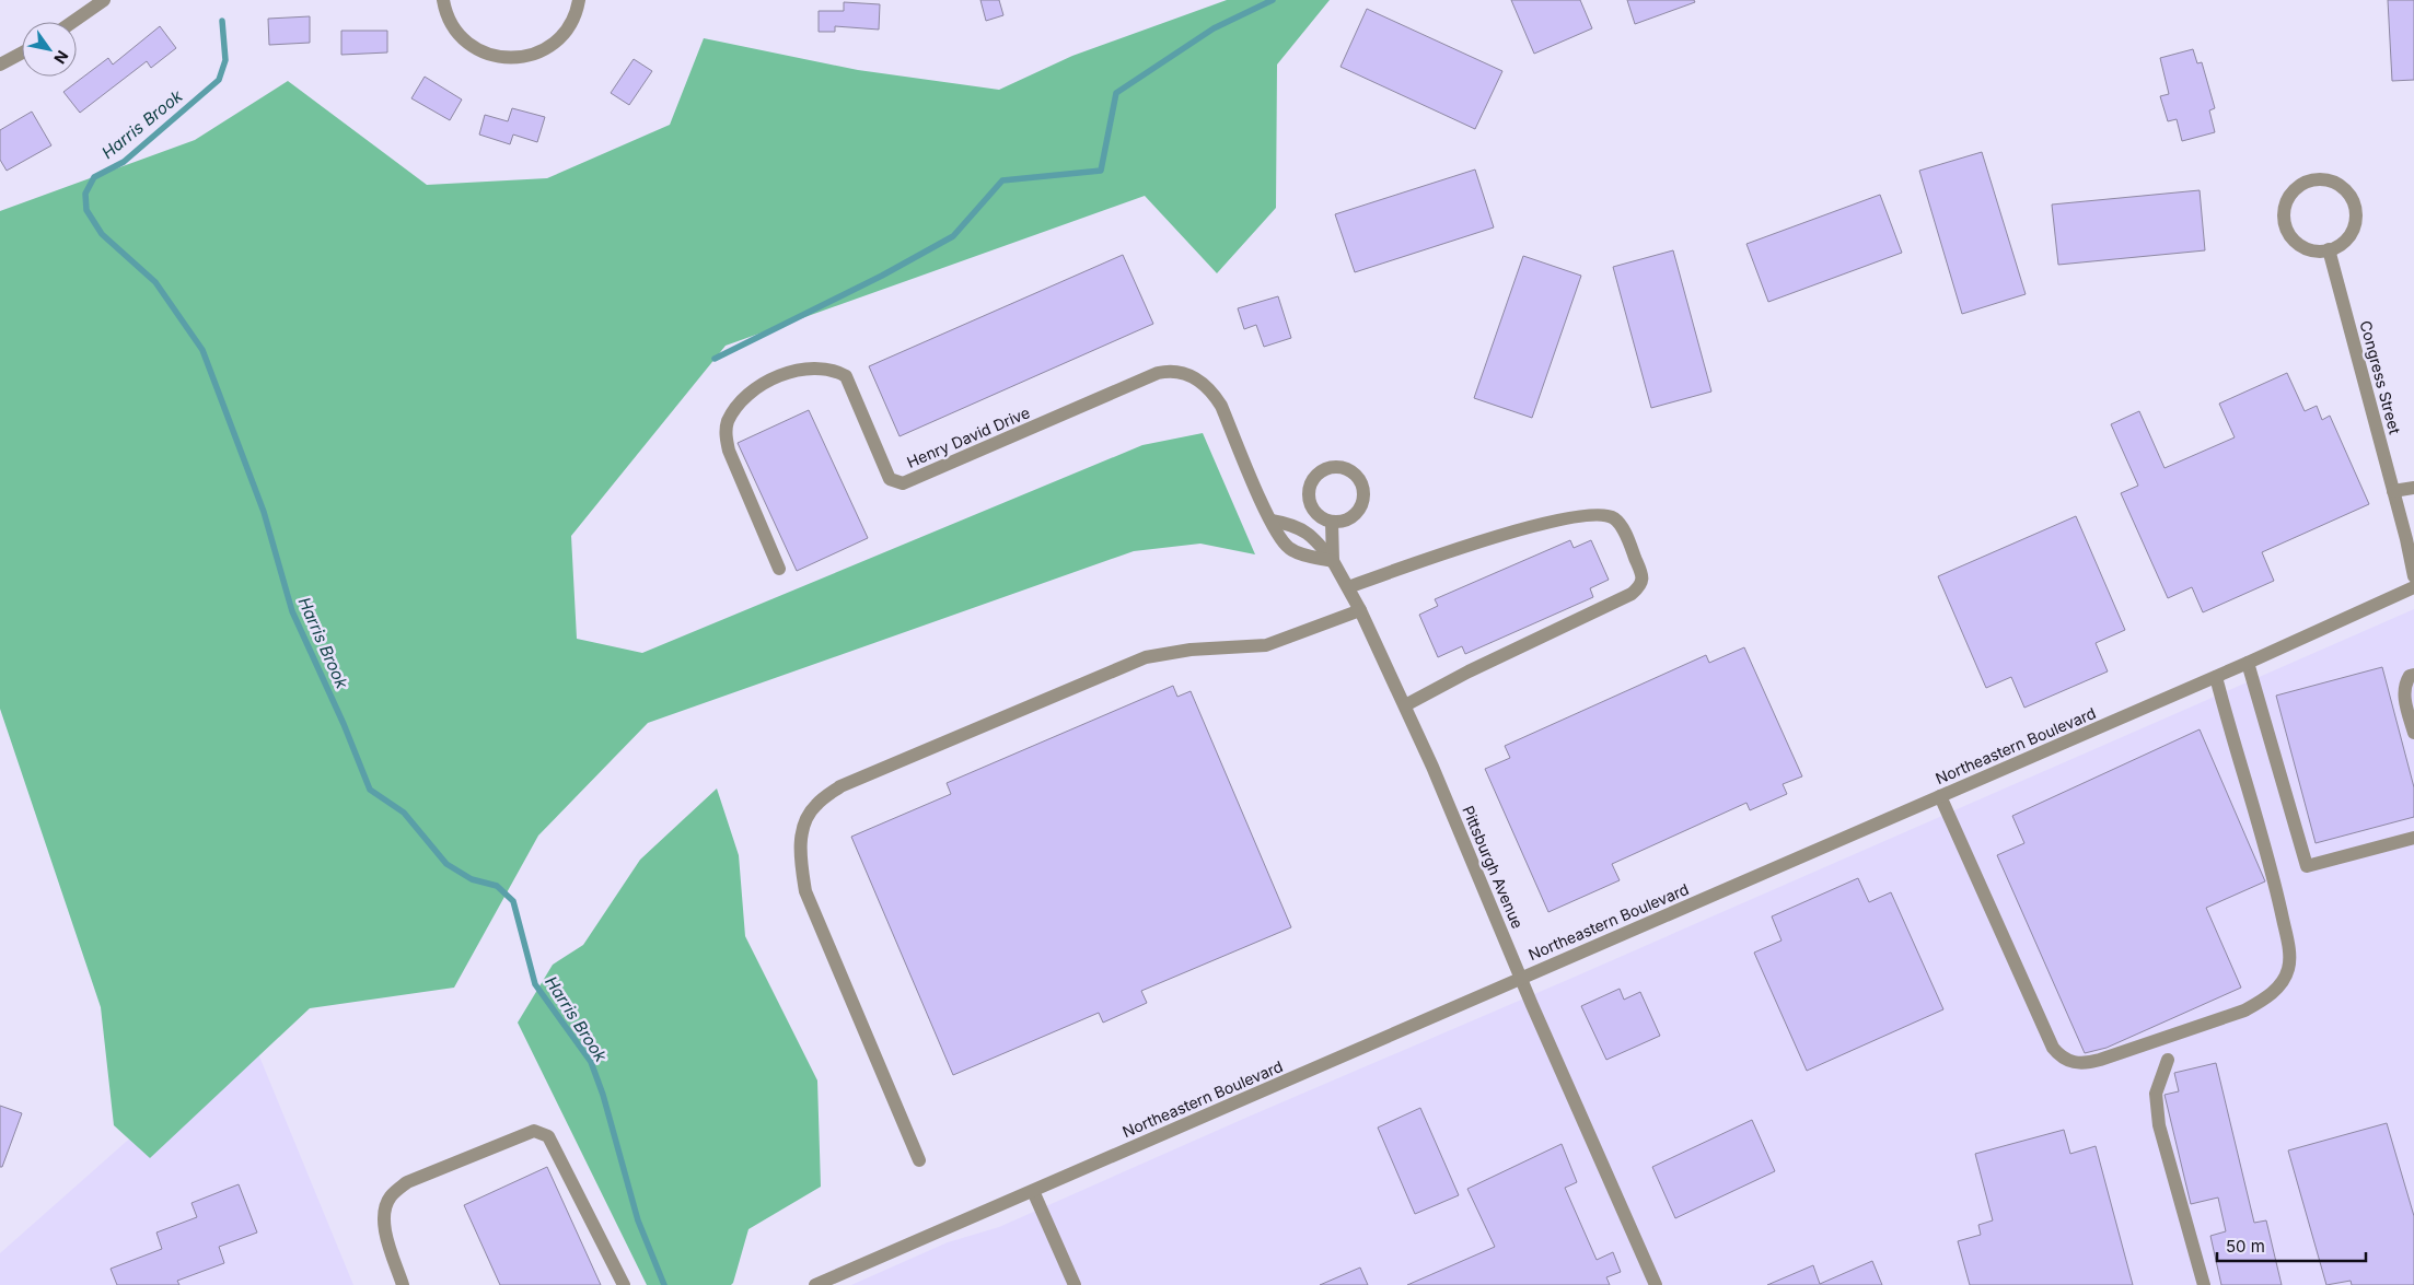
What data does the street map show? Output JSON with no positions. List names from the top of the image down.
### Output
{
  "streets": {
    "street": [
      "Congress Street",
      "Henry David Drive",
      "Northeastern Boulevard",
      "Pittsburgh Avenue"
    ]
  },
  "crossings": [
    ["Henry David Drive", "Pittsburgh Avenue"],
    ["Northeastern Boulevard", "Pittsburgh Avenue"]
  ],
  "water": ["Harris Brook"],
  "scale_bar": "50 m",
  "north": "bottom right"
}
